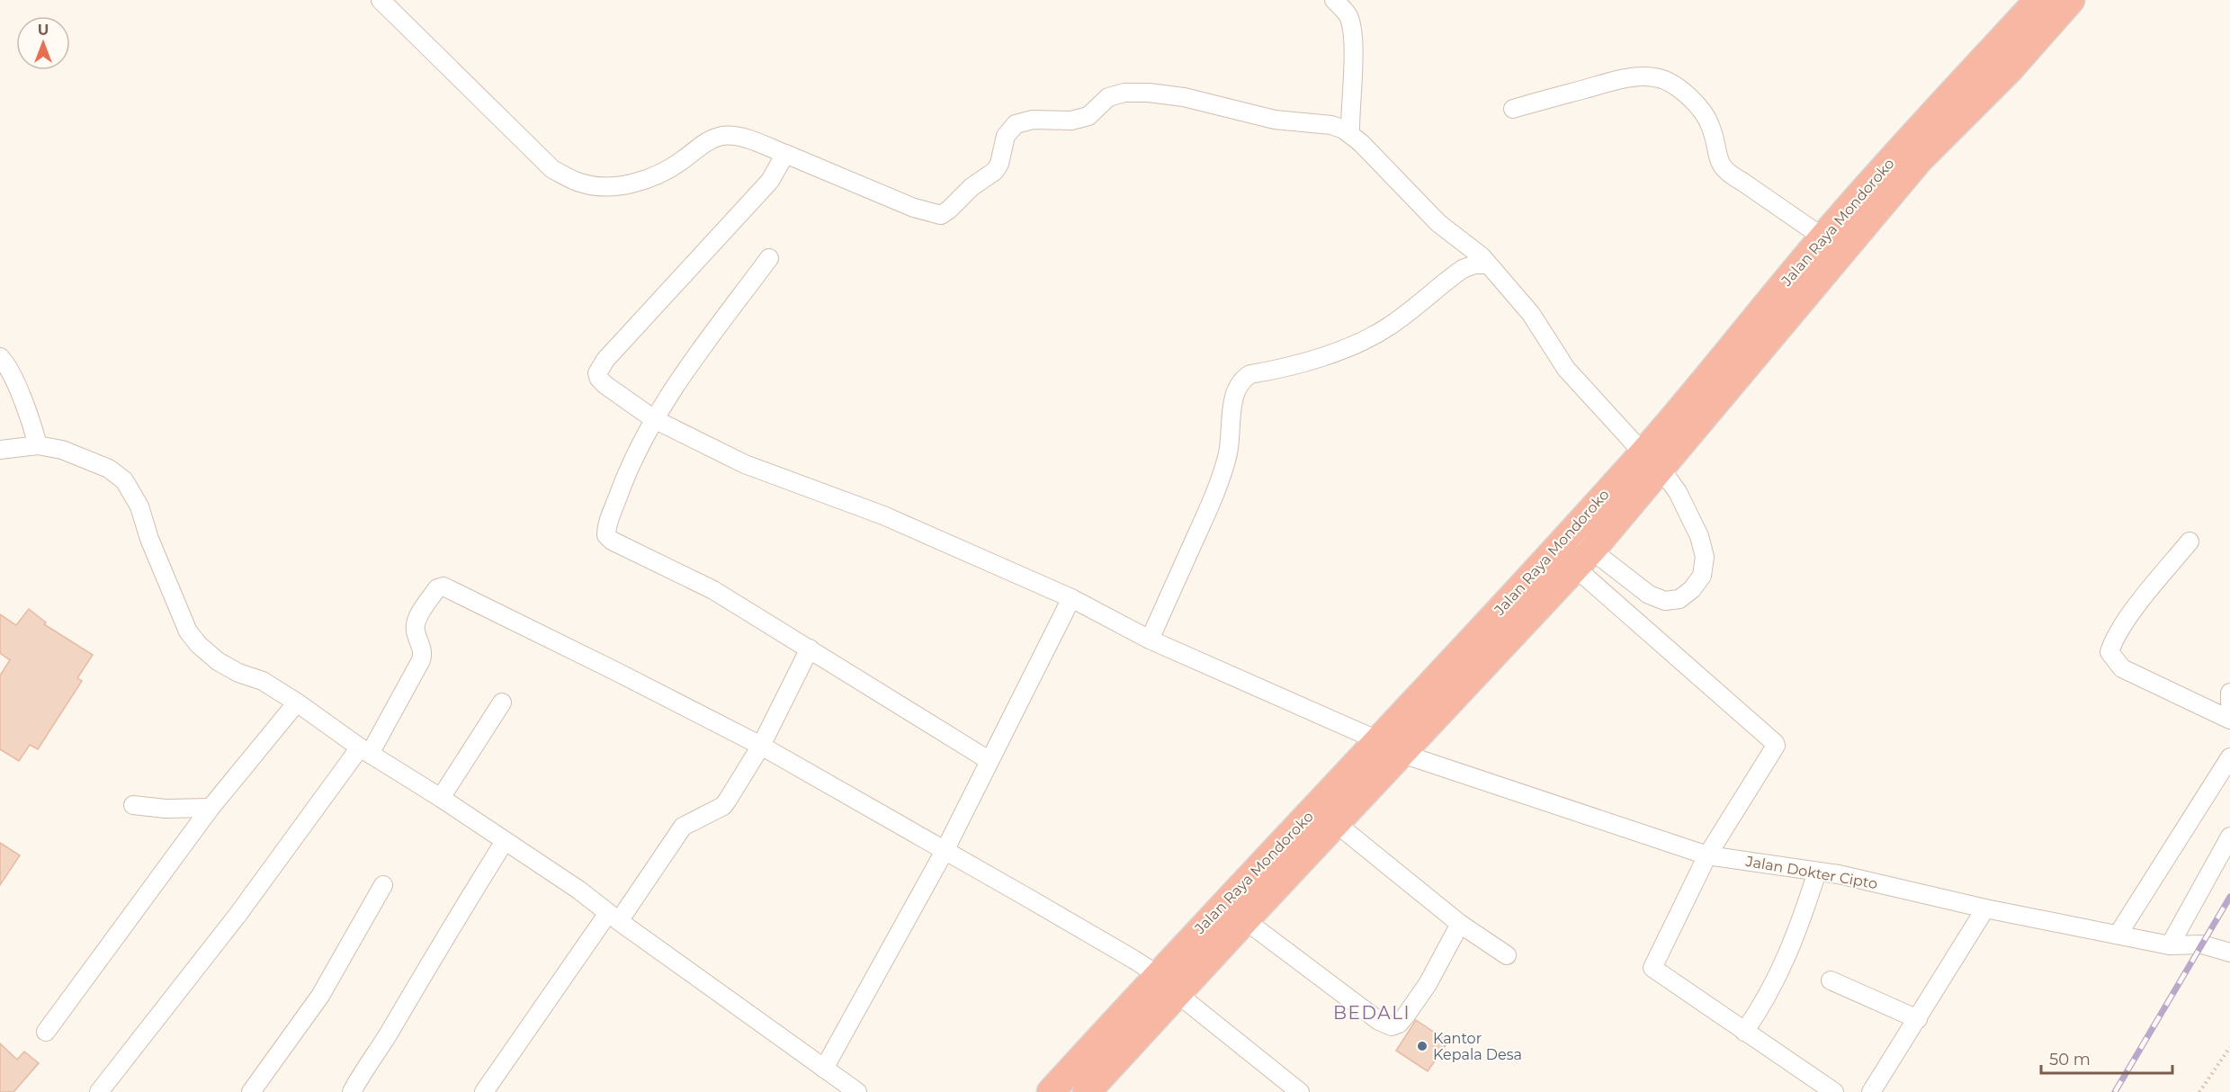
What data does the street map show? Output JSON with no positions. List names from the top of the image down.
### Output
{
  "streets": {
    "highway": ["Jalan Raya Mondoroko"],
    "street": ["Jalan Dokter Cipto"]
  },
  "crossings": [
    ["Jalan Raya Mondoroko", "Jalan Dokter Cipto"]
  ],
  "districts": ["BEDALI"],
  "places": ["Kantor Kepala Desa"],
  "scale_bar": "50 m",
  "north": "top"
}
